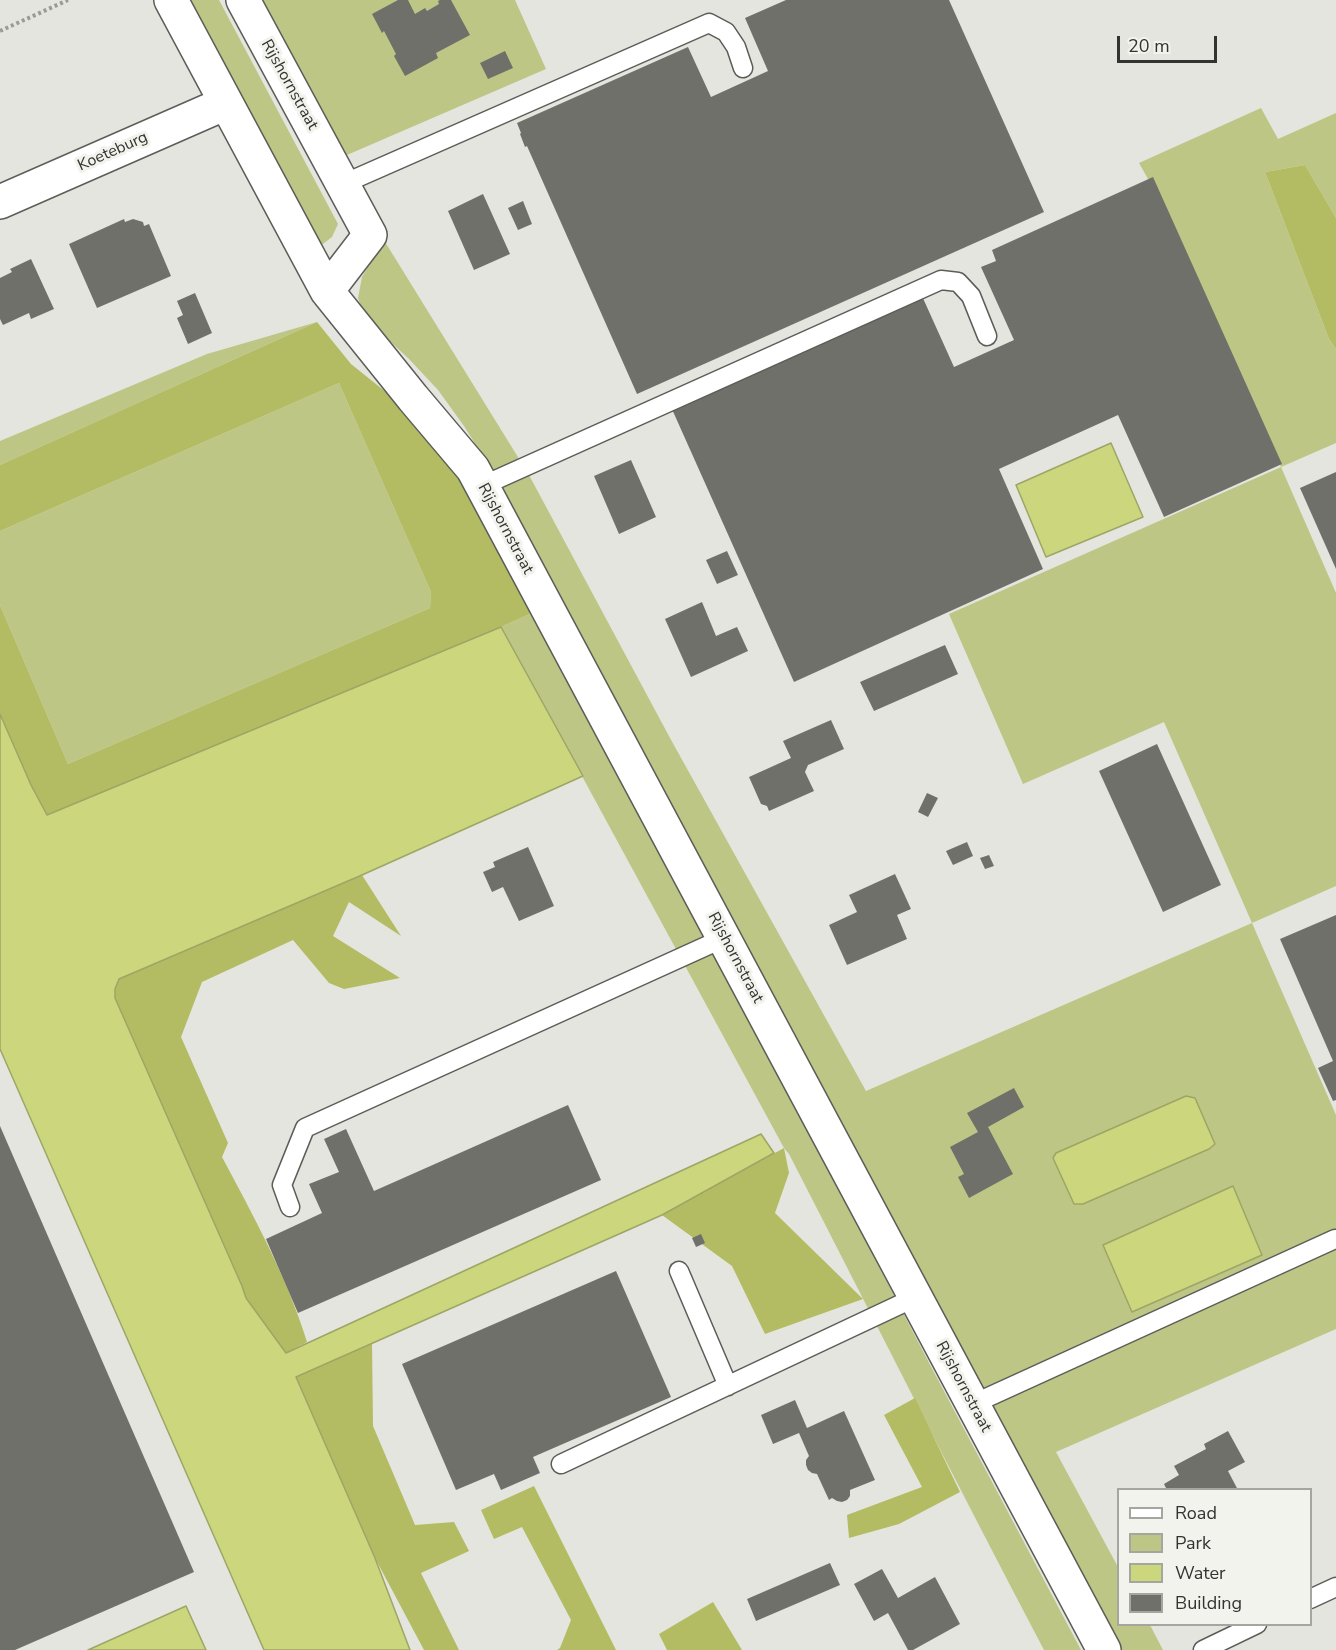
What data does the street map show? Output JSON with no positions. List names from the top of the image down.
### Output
{
  "streets": {
    "street": ["Rijshornstraat", "Koeteburg"]
  },
  "crossings": [
    ["Rijshornstraat", "Koeteburg"]
  ],
  "legend": [
    "Road",
    "Park",
    "Water",
    "Building"
  ],
  "scale_bar": "20 m"
}
